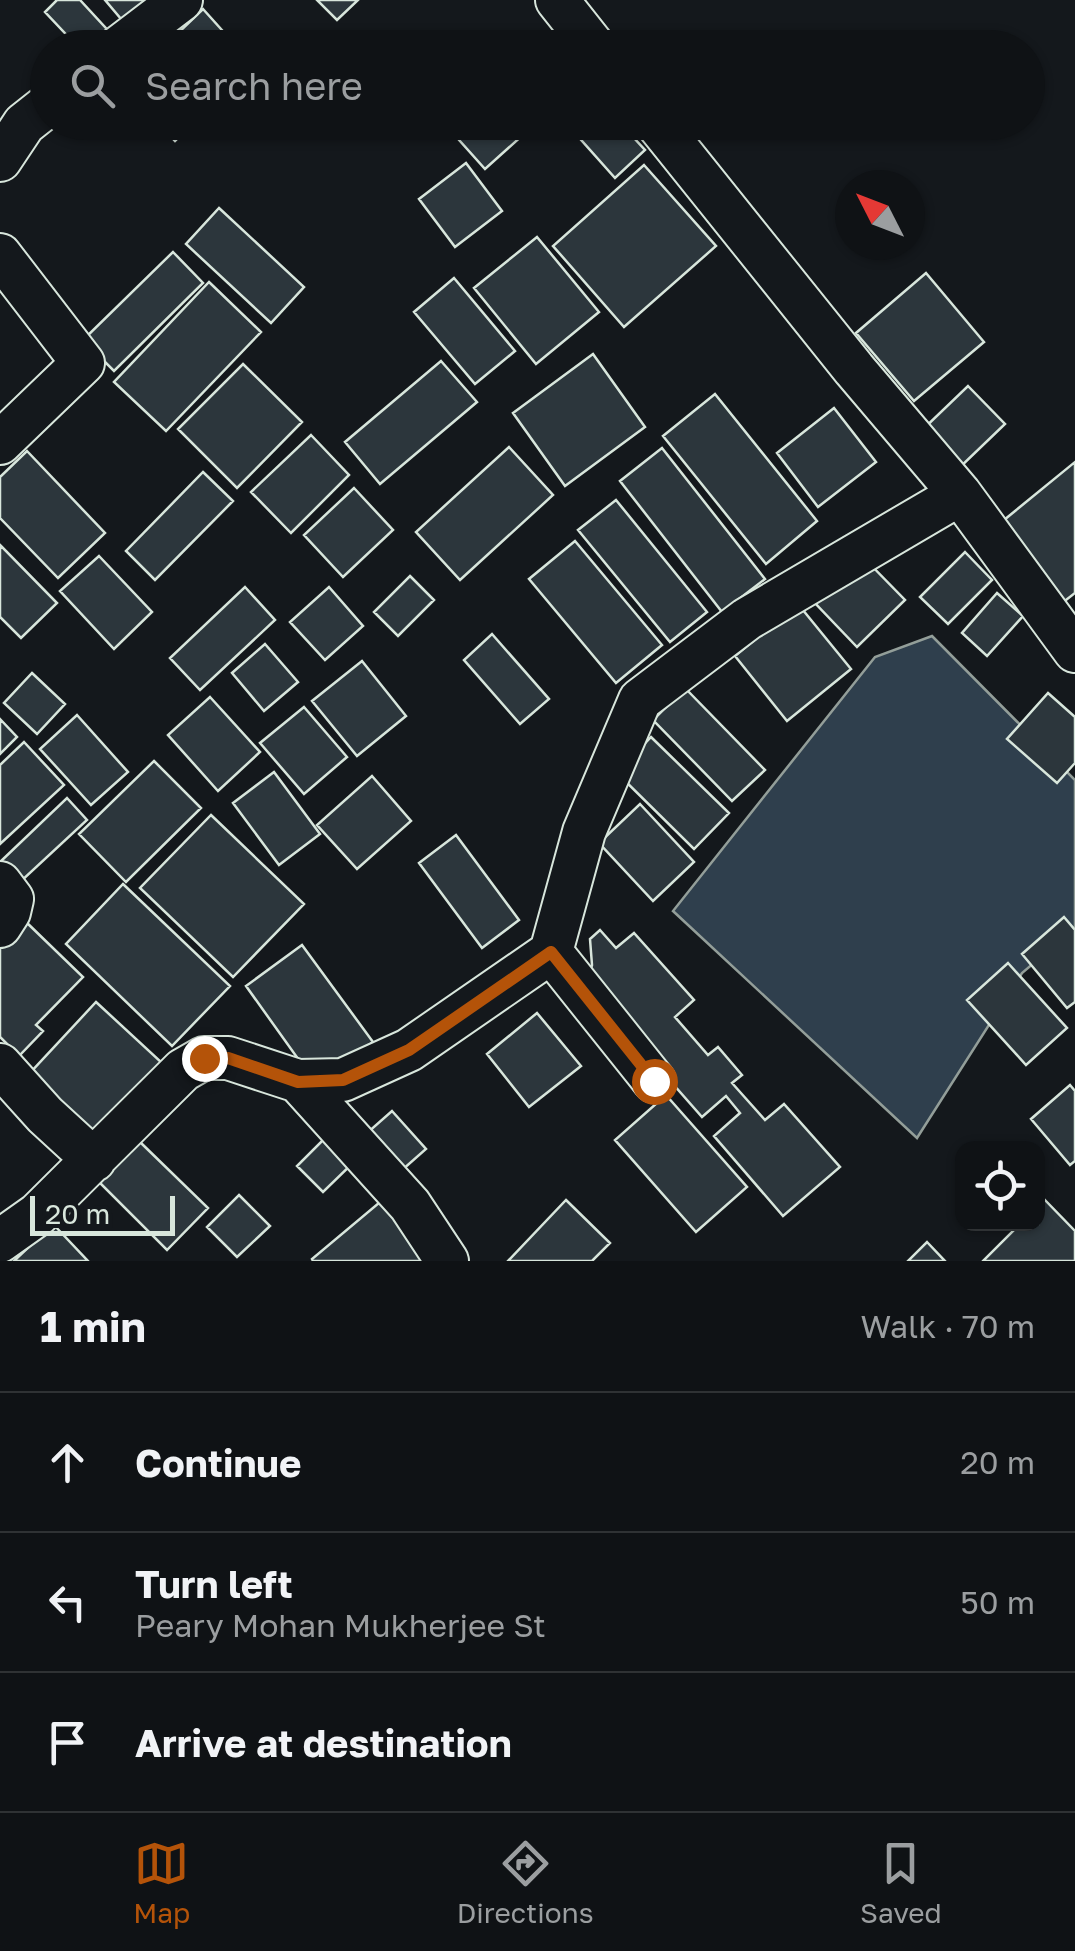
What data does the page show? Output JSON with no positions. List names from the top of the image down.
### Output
{
  "scale_bar": "20 m",
  "north": "top left",
  "page": {
    "search": "Search here",
    "scale": "20 m",
    "heading": ["1 min", "Walk · 70 m"],
    "list": [
      ["Continue", "20 m"],
      ["Turn left", "Peary Mohan Mukherjee St", "50 m"],
      "Arrive at destination"
    ],
    "nav": ["Map", "Directions", "Saved"]
  }
}
